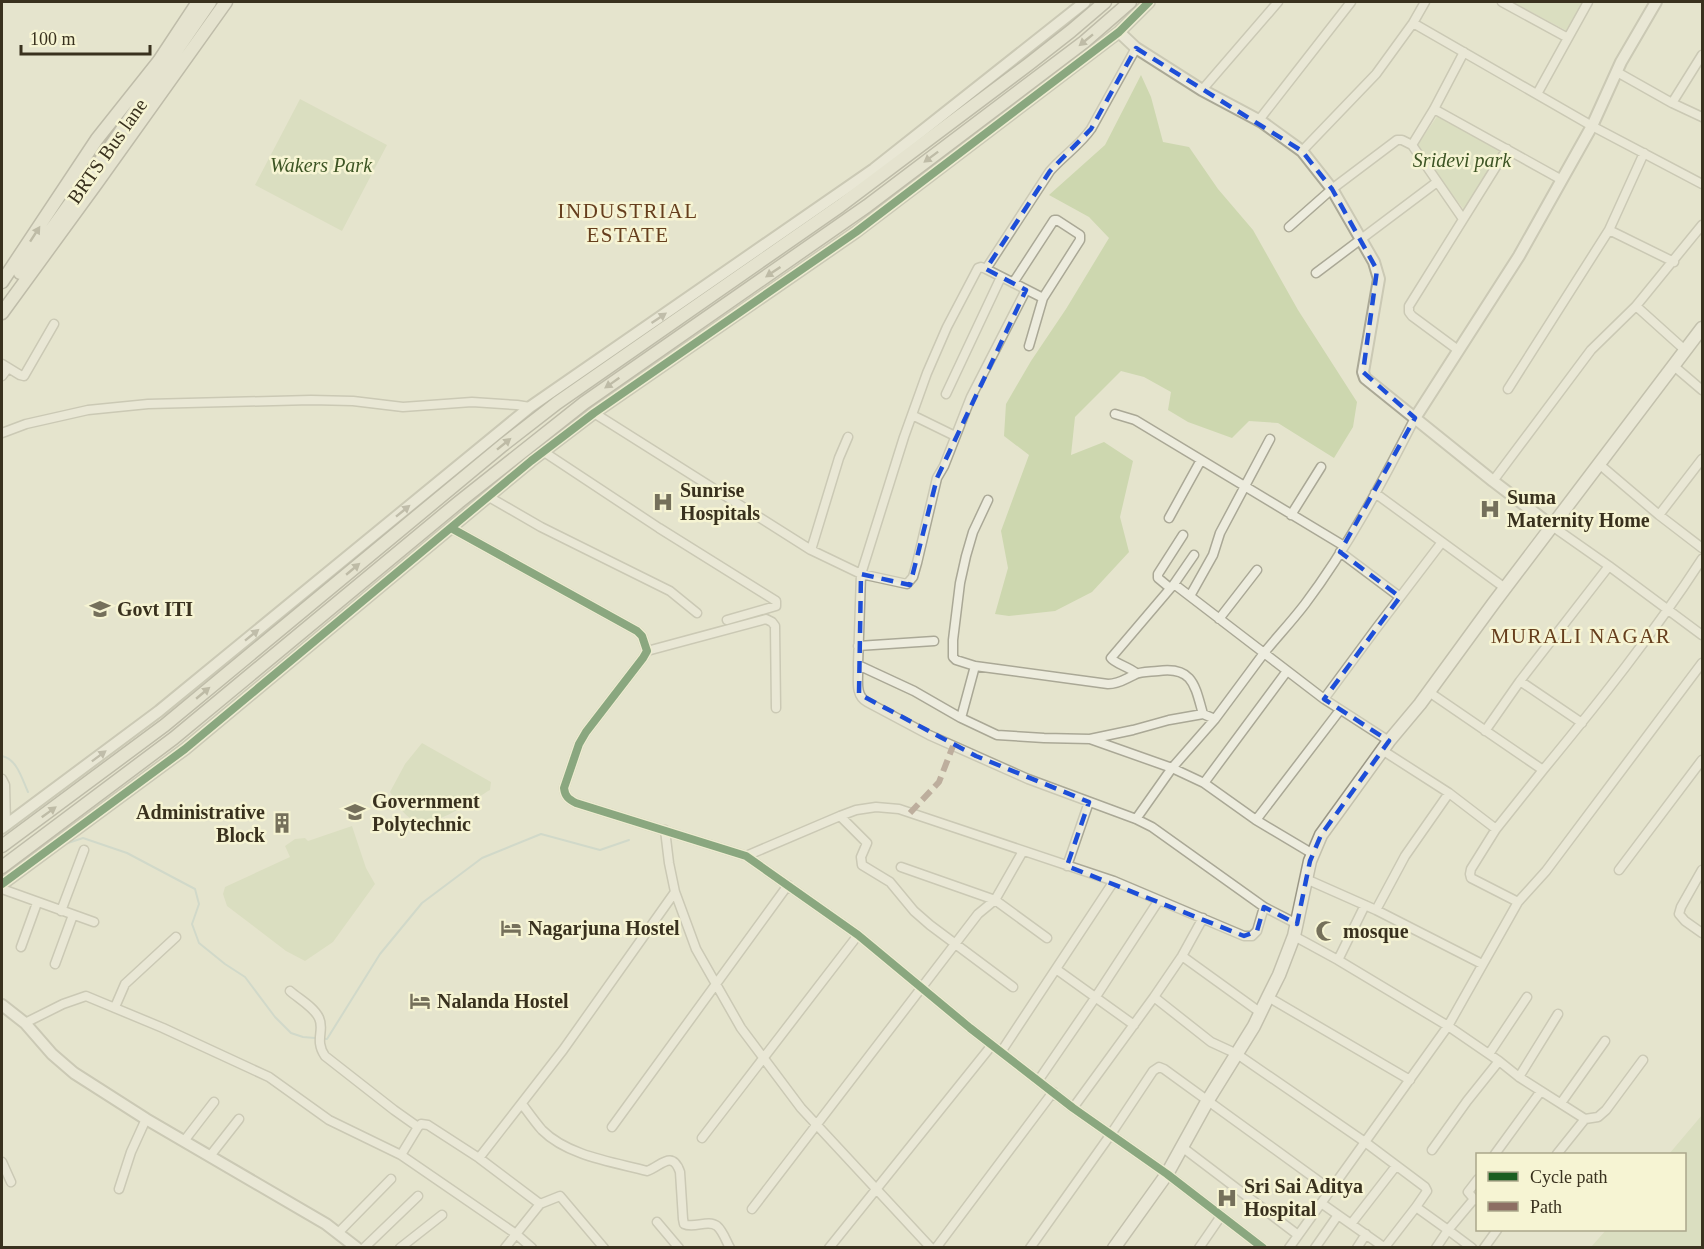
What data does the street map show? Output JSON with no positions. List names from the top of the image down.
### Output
{
  "streets": {
    "main road": ["BRTS Bus lane"]
  },
  "districts": ["INDUSTRIAL ESTATE", "MURALI NAGAR"],
  "parks": ["Sridevi park", "Wakers Park"],
  "places": {
    "hospital": ["Sunrise Hospitals", "Suma Maternity Home", "Sri Sai Aditya Hospital"],
    "school or university": ["Govt ITI", "Government Polytechnic"],
    "building": ["Administrative Block"],
    "hotel": ["Nagarjuna Hostel", "Nalanda Hostel"],
    "mosque": ["mosque"]
  },
  "legend": ["Cycle path", "Path"],
  "scale_bar": "100 m"
}
